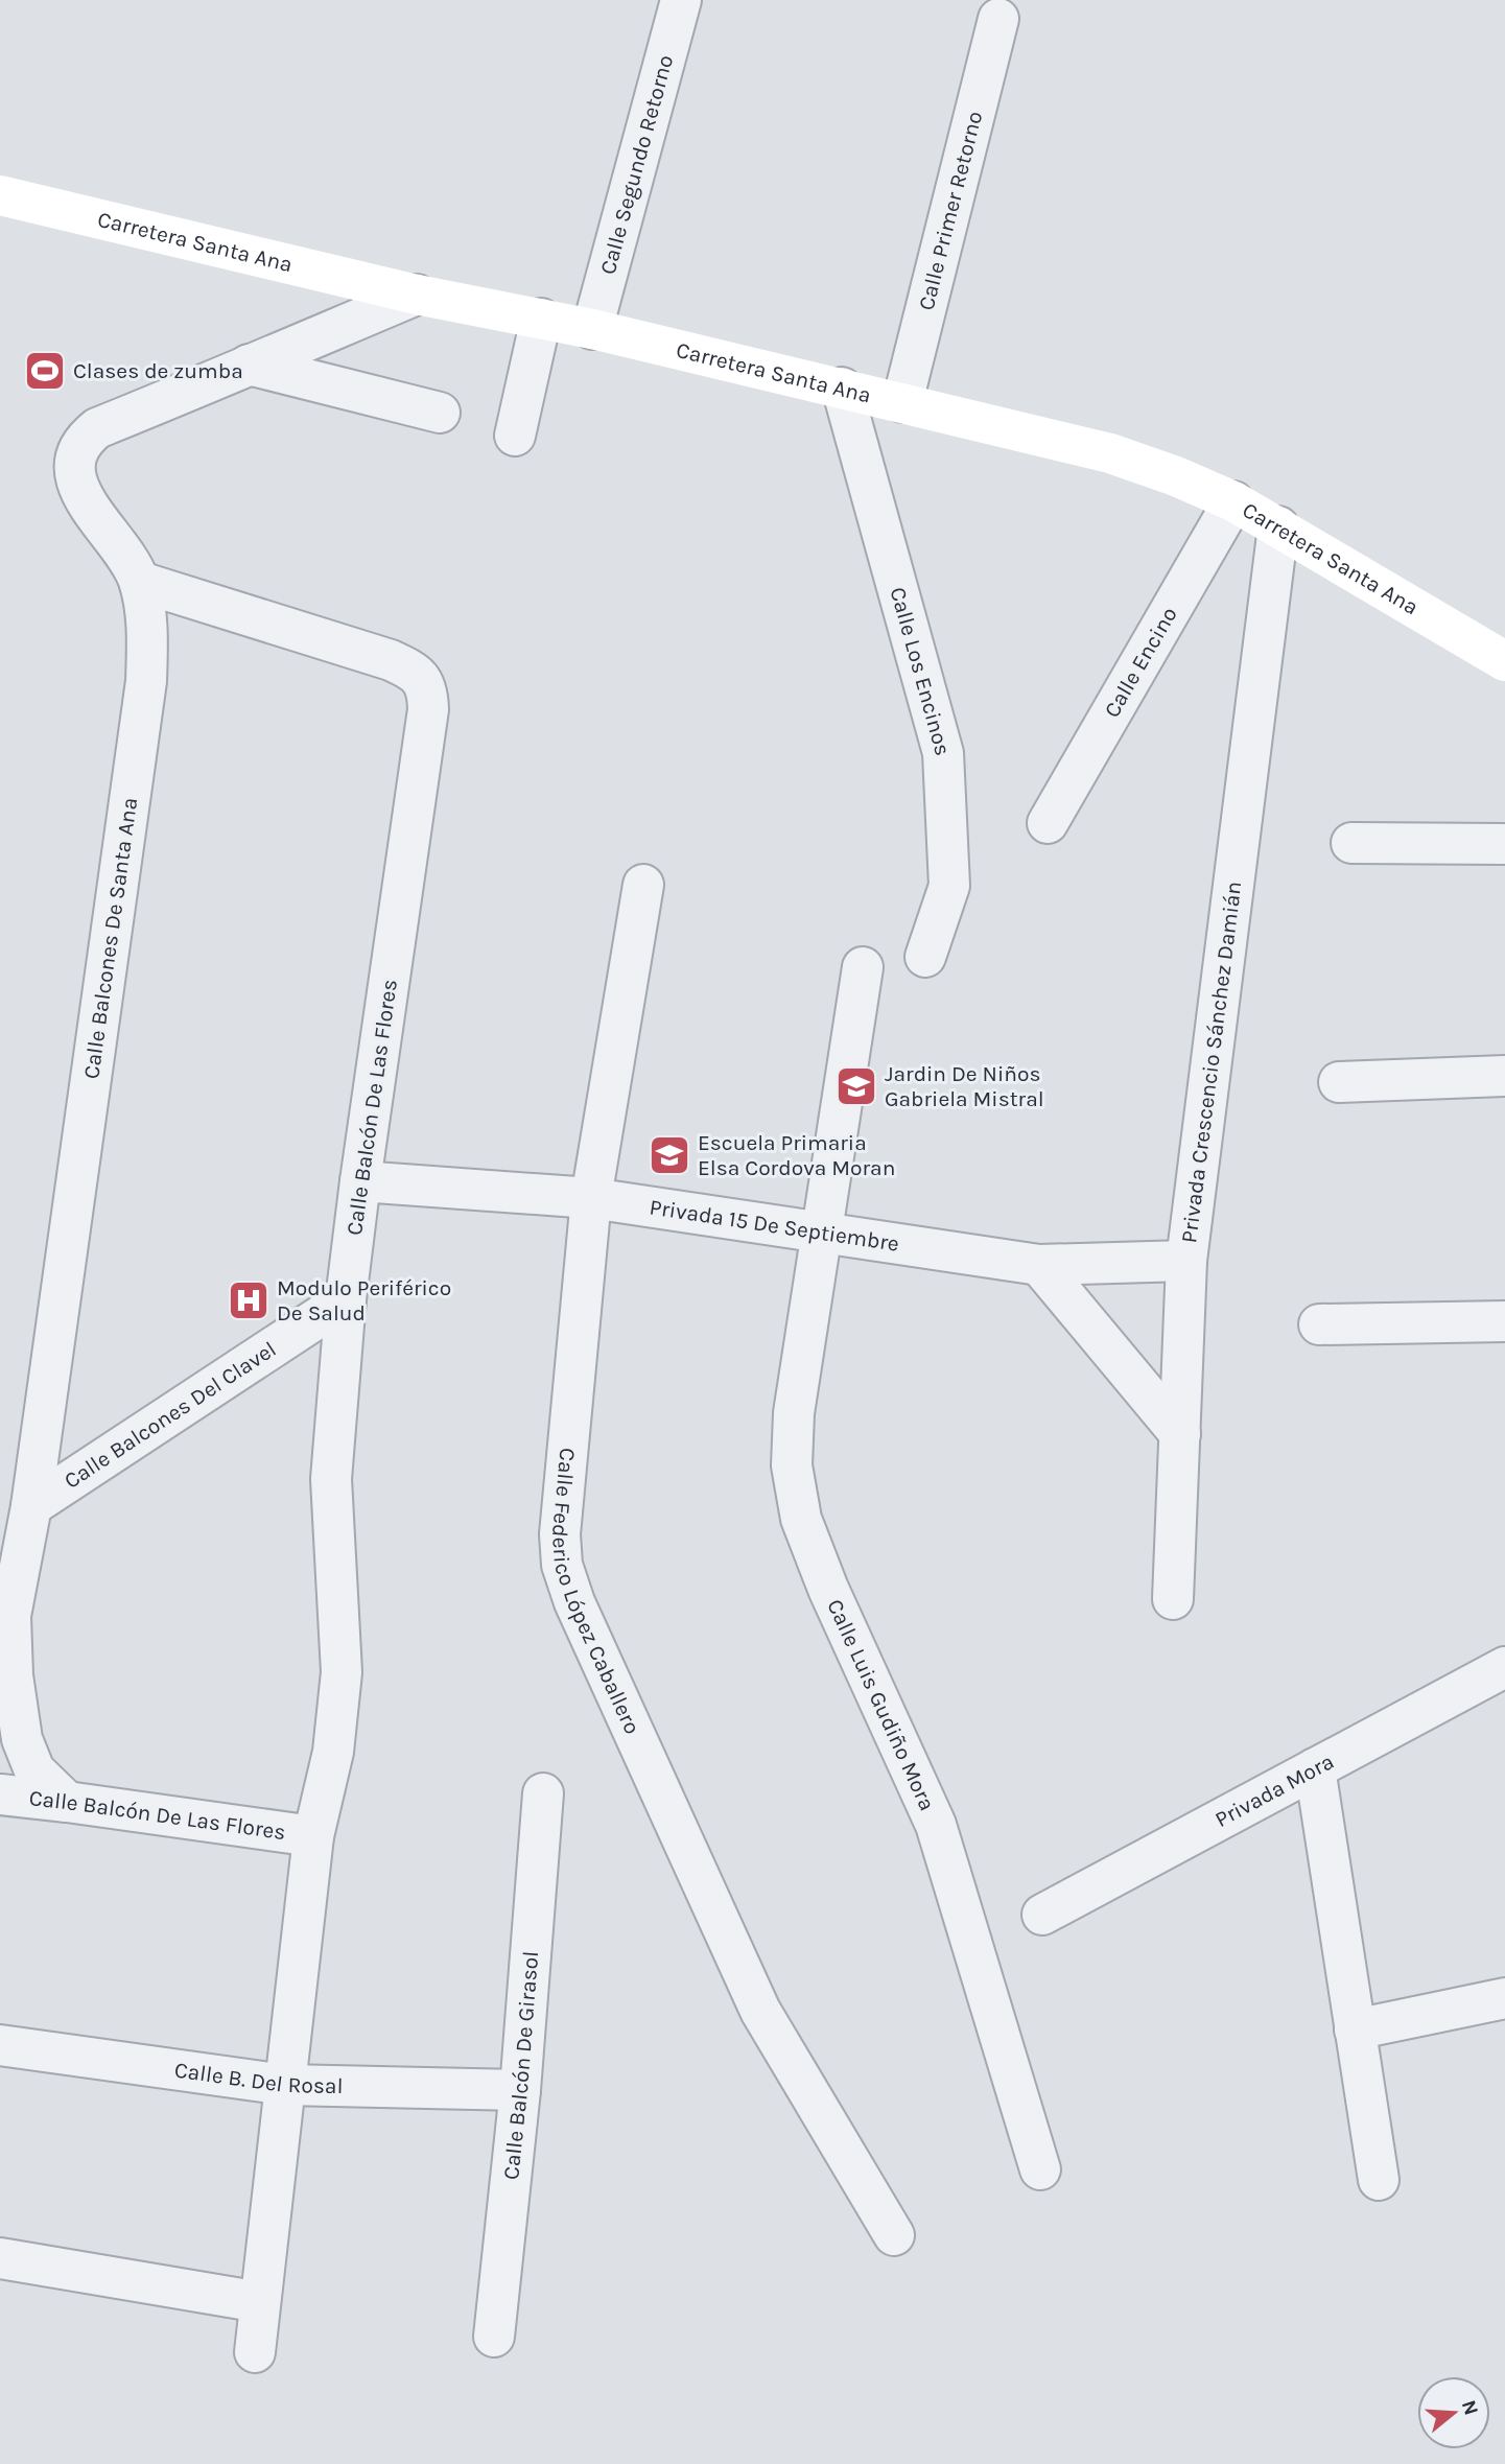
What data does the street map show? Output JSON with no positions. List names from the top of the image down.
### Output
{
  "streets": {
    "main road": ["Carretera Santa Ana"],
    "street": [
      "Calle Segundo Retorno",
      "Calle Primer Retorno",
      "Calle Encino",
      "Calle Los Encinos",
      "Calle Balcones De Santa Ana",
      "Privada Crescencio Sánchez Damián",
      "Calle Balcón De Las Flores",
      "Privada 15 De Septiembre",
      "Calle Balcones Del Clavel",
      "Calle Federico López Caballero",
      "Calle Luis Gudiño Mora",
      "Privada Mora",
      "Calle Balcón De Girasol",
      "Calle B. Del Rosal"
    ]
  },
  "crossings": [
    ["Calle Segundo Retorno", "Carretera Santa Ana"],
    ["Calle Primer Retorno", "Carretera Santa Ana"],
    ["Carretera Santa Ana", "Calle Encino"],
    ["Carretera Santa Ana", "Calle Los Encinos"],
    ["Carretera Santa Ana", "Calle Balcones De Santa Ana"],
    ["Carretera Santa Ana", "Privada Crescencio Sánchez Damián"],
    ["Calle Balcones De Santa Ana", "Calle Balcón De Las Flores"],
    ["Calle Balcones De Santa Ana", "Calle Balcones Del Clavel"],
    ["Privada Crescencio Sánchez Damián", "Privada 15 De Septiembre"],
    ["Calle Balcón De Las Flores", "Privada 15 De Septiembre"],
    ["Calle Balcón De Las Flores", "Calle Balcones Del Clavel"],
    ["Calle Balcón De Las Flores", "Calle B. Del Rosal"],
    ["Privada 15 De Septiembre", "Calle Federico López Caballero"],
    ["Privada 15 De Septiembre", "Calle Luis Gudiño Mora"],
    ["Calle Balcón De Girasol", "Calle B. Del Rosal"]
  ],
  "places": {
    "sports": ["Clases de zumba"],
    "school or university": ["Jardin De Niños Gabriela Mistral", "Escuela Primaria Elsa Cordova Moran"],
    "hospital": ["Modulo Periférico De Salud"]
  },
  "north": "right"
}
